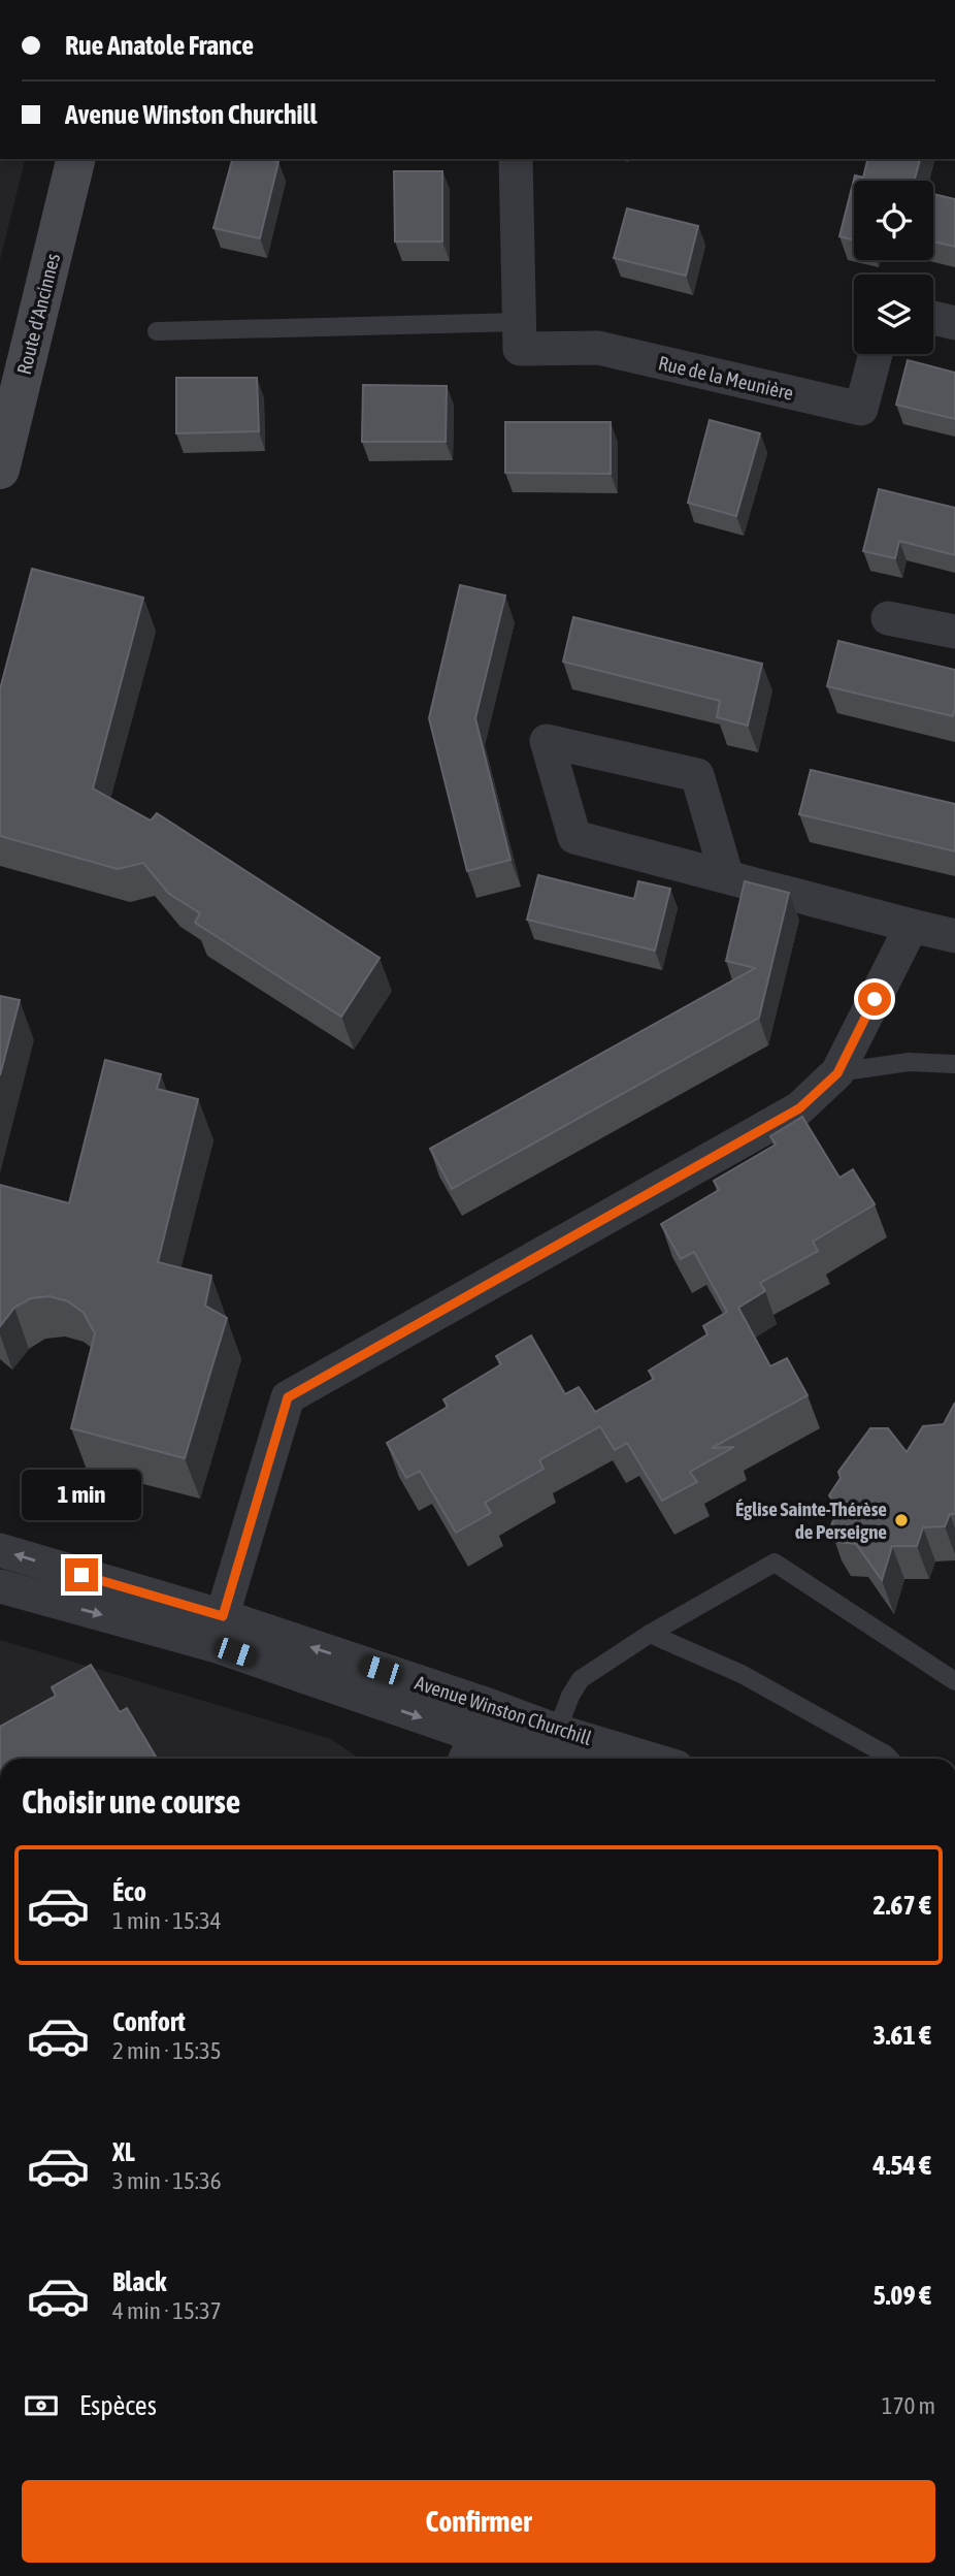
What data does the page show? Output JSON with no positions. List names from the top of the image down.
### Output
{
  "streets": {
    "main road": ["Route d'Ancinnes"],
    "street": ["Rue de la Meunière", "Avenue Winston Churchill"]
  },
  "places": ["Église Sainte-Thérèse de Perseigne"],
  "page": {
    "banner": ["Rue Anatole France", "Avenue Winston Churchill"],
    "bubble": "1 min",
    "heading": "Choisir une course",
    "list": [
      {
        "name": "Éco",
        "note": "1 min · 15:34",
        "value": "2.67 €"
      },
      {
        "name": "Confort",
        "note": "2 min · 15:35",
        "value": "3.61 €"
      },
      {
        "name": "XL",
        "note": "3 min · 15:36",
        "value": "4.54 €"
      },
      {
        "name": "Black",
        "note": "4 min · 15:37",
        "value": "5.09 €"
      }
    ],
    "pay": ["Espèces", "170 m"],
    "buttons": "Confirmer"
  }
}
